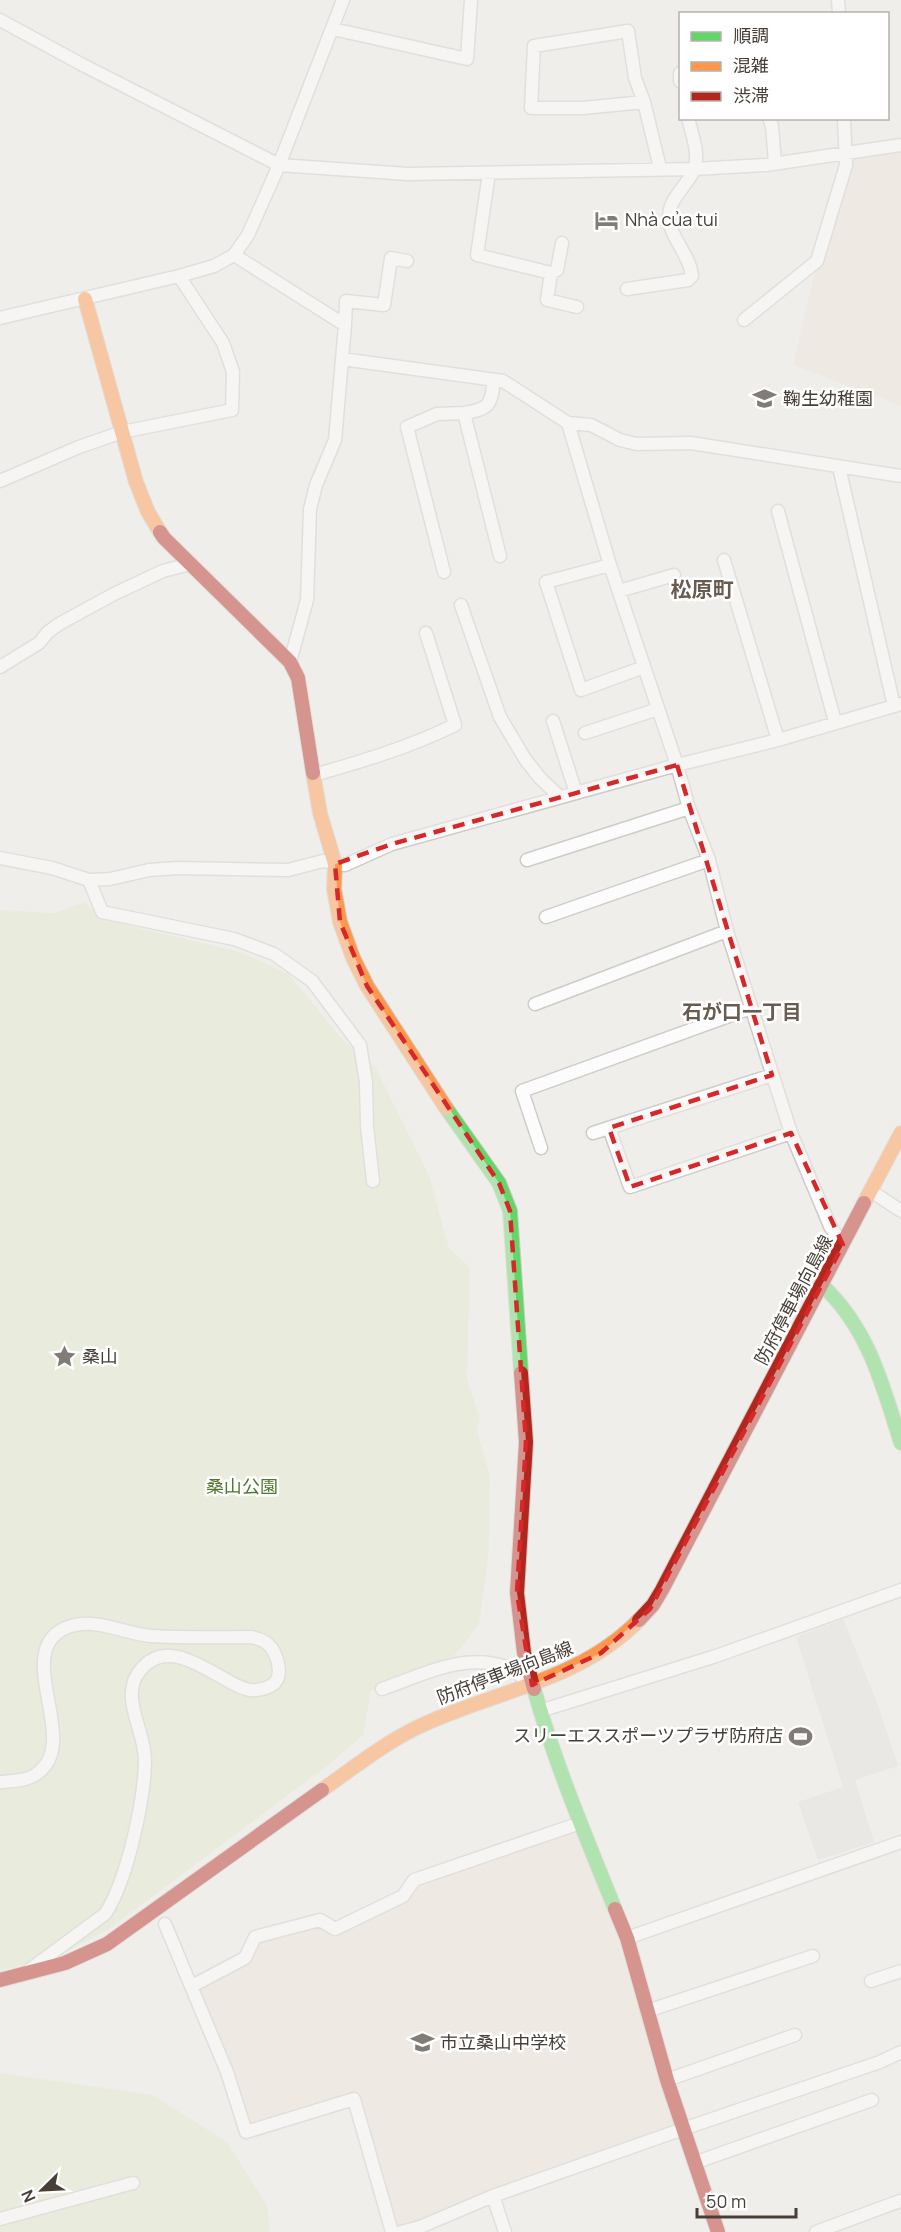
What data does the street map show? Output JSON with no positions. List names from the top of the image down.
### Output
{
  "streets": {
    "street": ["防府停車場向島線"]
  },
  "districts": ["松原町", "石が口一丁目"],
  "parks": ["桑山公園"],
  "places": {
    "hotel": ["Nhà của tui"],
    "school or university": ["鞠生幼稚園", "市立桑山中学校"],
    "place": ["桑山"],
    "sports": ["スリーエススポーツプラザ防府店"]
  },
  "legend": ["順調", "混雑", "渋滞"],
  "scale_bar": "50 m",
  "north": "bottom left"
}
